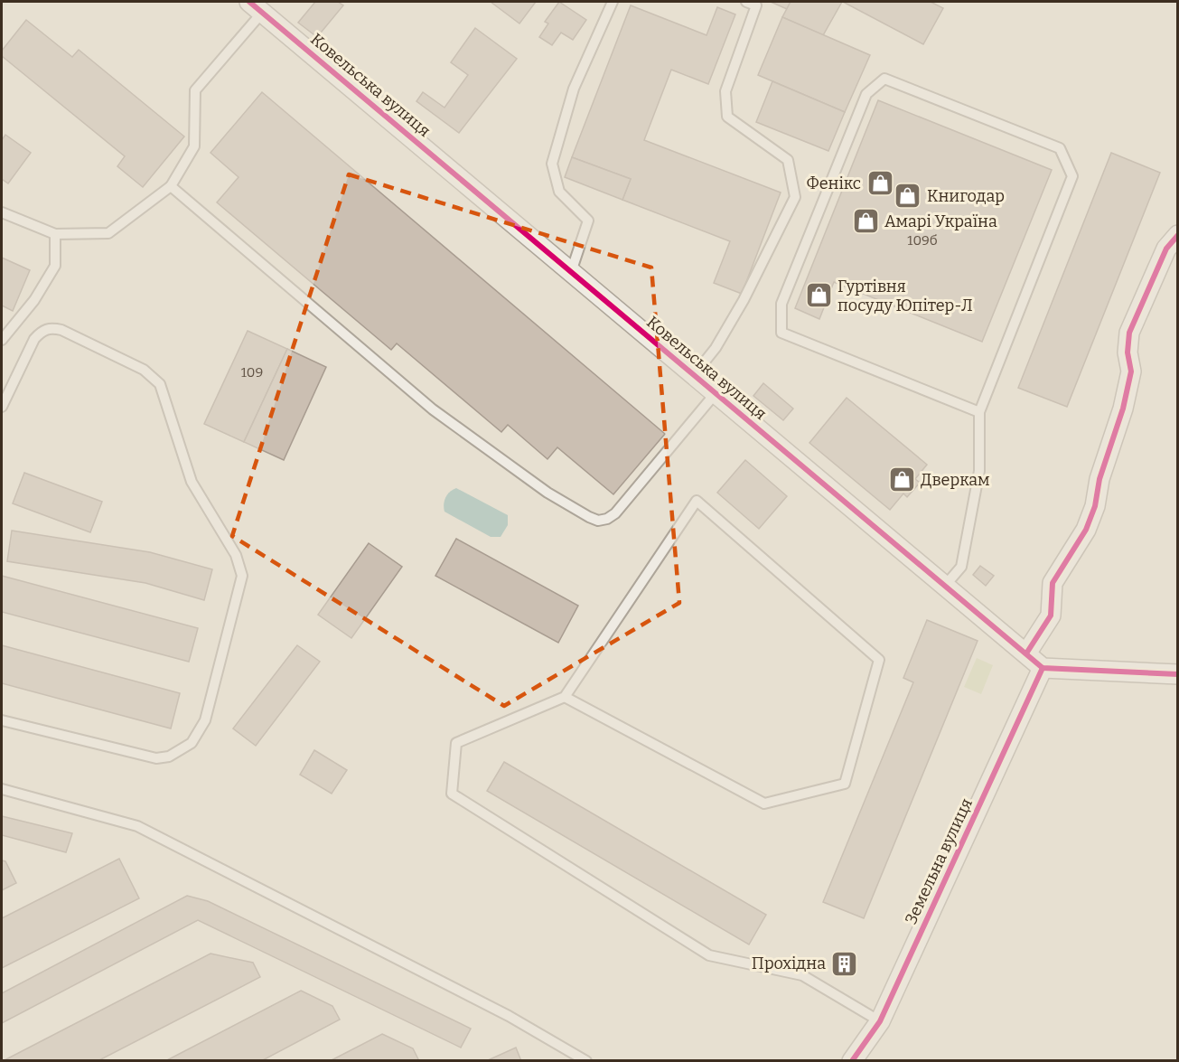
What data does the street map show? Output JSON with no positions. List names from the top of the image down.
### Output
{
  "streets": {
    "street": ["Ковельська вулиця", "Земельна вулиця"]
  },
  "crossings": [
    ["Ковельська вулиця", "Земельна вулиця"]
  ],
  "places": {
    "shop": [
      "Фенікс",
      "Книгодар",
      "Амарі Україна",
      "Гуртівня посуду Юпітер-Л",
      "Дверкам"
    ],
    "building": ["Прохідна"]
  },
  "house_numbers": ["109б", "109"]
}
